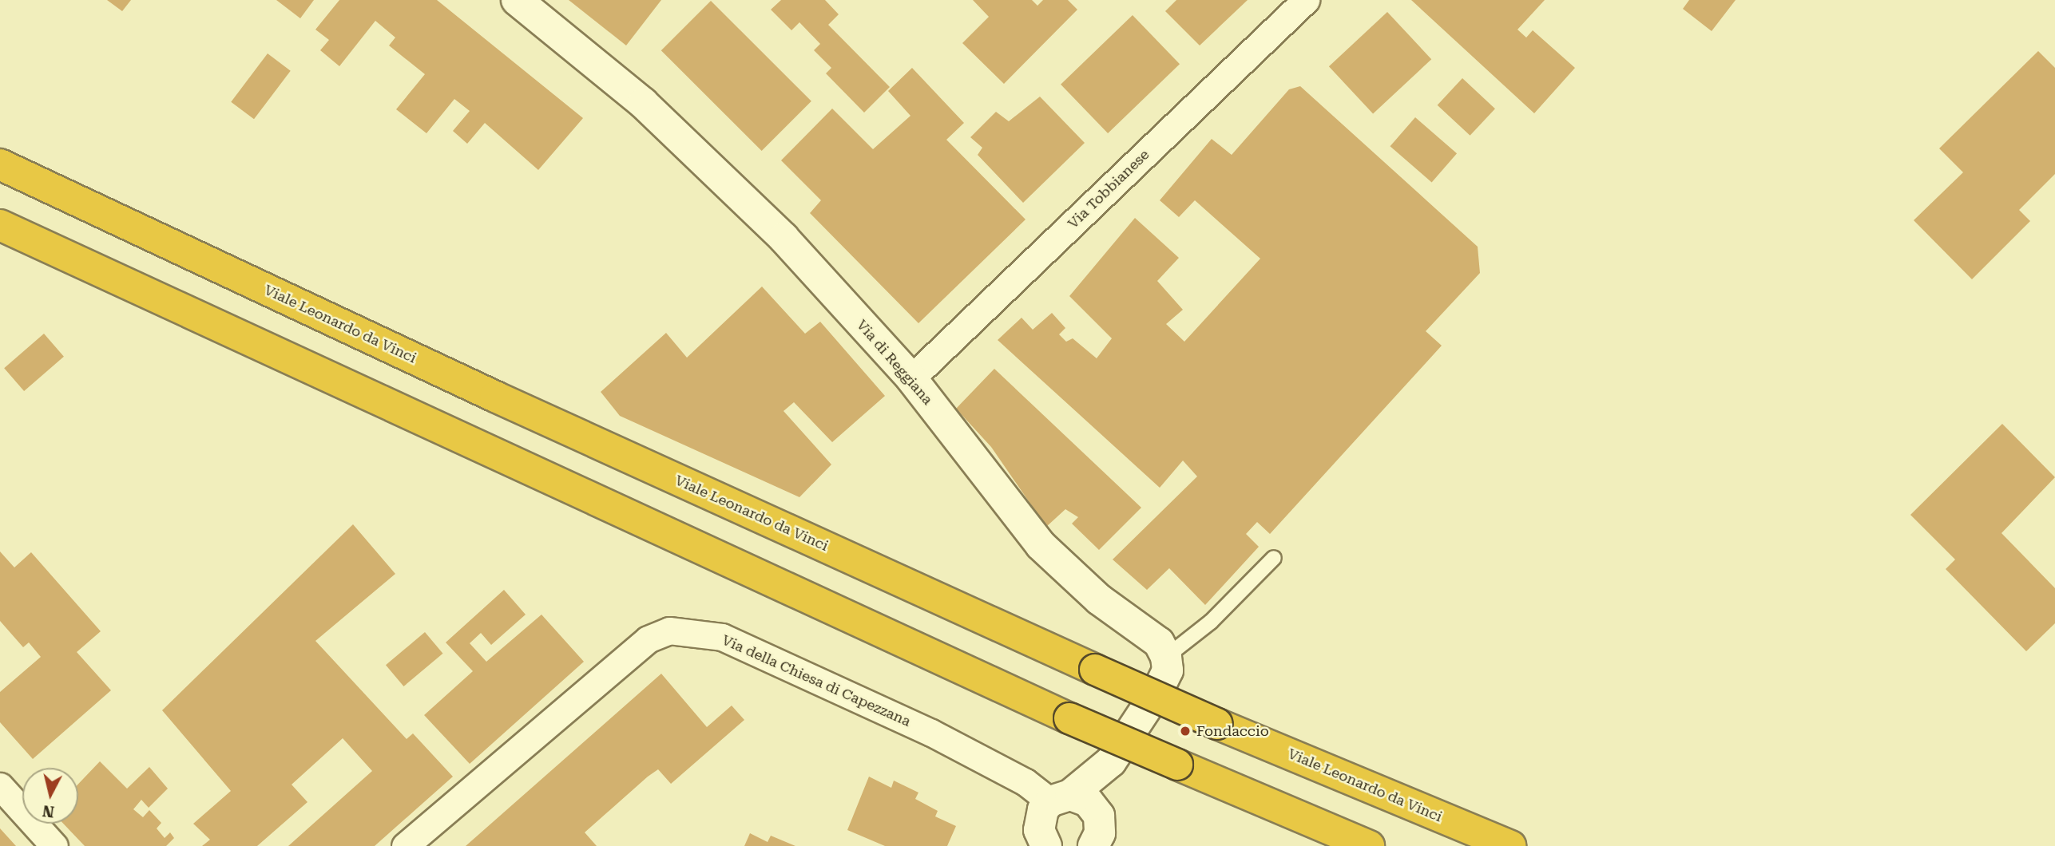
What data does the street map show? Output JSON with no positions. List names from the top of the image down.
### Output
{
  "streets": {
    "highway": ["Viale Leonardo da Vinci"],
    "street": ["Via Tobbianese", "Via di Reggiana", "Via della Chiesa di Capezzana"]
  },
  "crossings": [
    ["Via Tobbianese", "Via di Reggiana"]
  ],
  "places": ["Fondaccio"],
  "north": "bottom"
}
